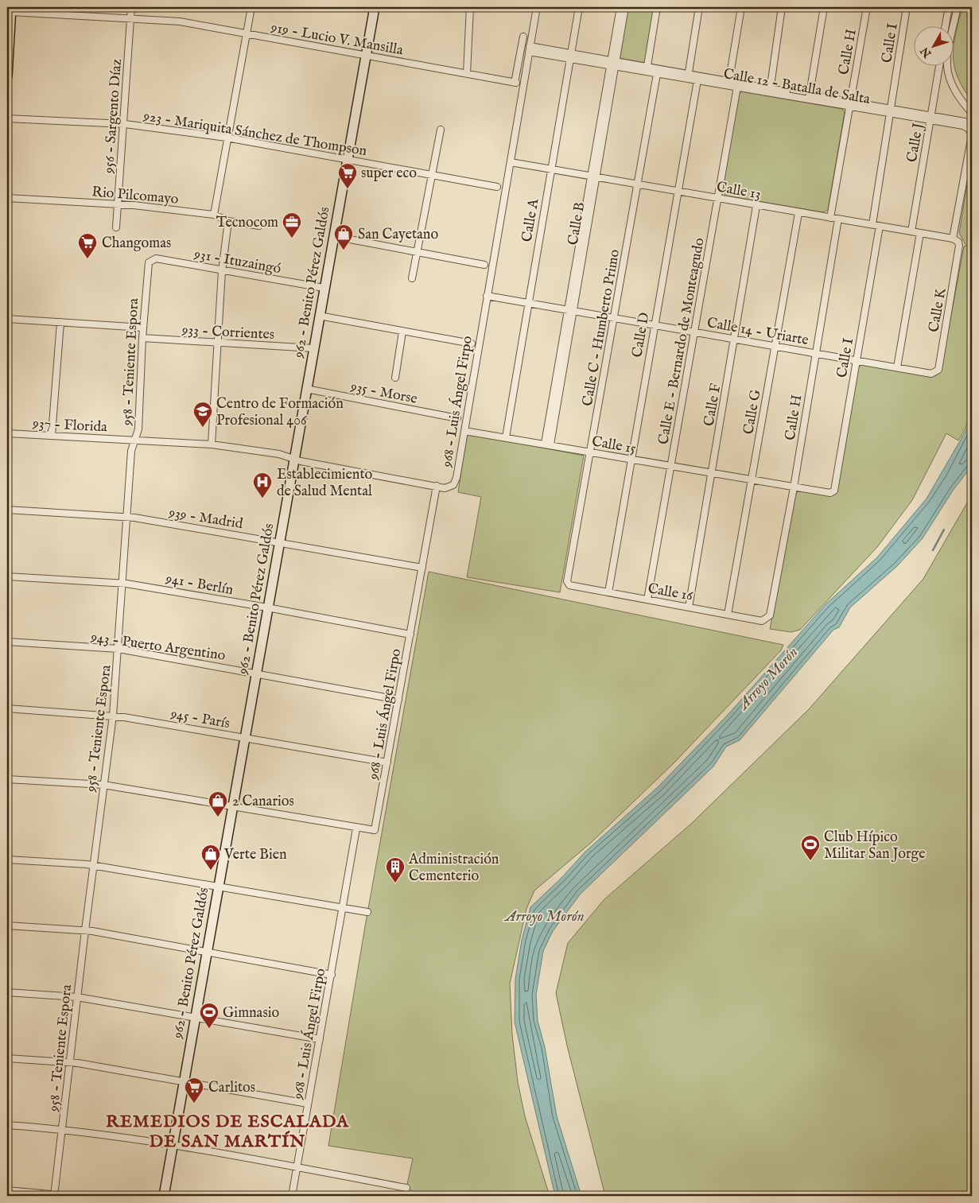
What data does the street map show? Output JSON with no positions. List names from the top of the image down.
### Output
{
  "streets": {
    "main road": ["962 - Benito Pérez Galdós"],
    "street": [
      "919 - Lucio V. Mansilla",
      "Calle I",
      "Calle H",
      "Calle 12 - Batalla de Salta",
      "956 - Sargento Díaz",
      "923 - Mariquita Sánchez de Thompson",
      "Calle J",
      "Calle 13",
      "Rio Pilcomayo",
      "Calle A",
      "Calle B",
      "931 - Ituzaingó",
      "Calle K",
      "Calle C - Humberto Primo",
      "Calle 14 - Uriarte",
      "933 - Corrientes",
      "Calle D",
      "Calle E - Bernardo de Monteagudo",
      "958 - Teniente Espora",
      "935 - Morse",
      "968 - Luis Ángel Firpo",
      "Calle F",
      "Calle G",
      "937 - Florida",
      "Calle 15",
      "939 - Madrid",
      "941 - Berlín",
      "Calle 16",
      "943 - Puerto Argentino",
      "945 - París"
    ]
  },
  "crossings": [
    ["919 - Lucio V. Mansilla", "956 - Sargento Díaz"],
    ["919 - Lucio V. Mansilla", "962 - Benito Pérez Galdós"],
    ["Calle I", "Calle 12 - Batalla de Salta"],
    ["Calle I", "Calle 13"],
    ["Calle I", "Calle 14 - Uriarte"],
    ["Calle I", "Calle 15"],
    ["Calle H", "Calle 12 - Batalla de Salta"],
    ["Calle H", "Calle 13"],
    ["Calle H", "Calle 14 - Uriarte"],
    ["Calle H", "Calle 15"],
    ["Calle H", "Calle 16"],
    ["Calle 12 - Batalla de Salta", "Calle J"],
    ["Calle 12 - Batalla de Salta", "Calle A"],
    ["Calle 12 - Batalla de Salta", "Calle B"],
    ["Calle 12 - Batalla de Salta", "Calle C - Humberto Primo"],
    ["Calle 12 - Batalla de Salta", "Calle D"],
    ["Calle 12 - Batalla de Salta", "Calle E - Bernardo de Monteagudo"],
    ["Calle 12 - Batalla de Salta", "968 - Luis Ángel Firpo"],
    ["956 - Sargento Díaz", "923 - Mariquita Sánchez de Thompson"],
    ["956 - Sargento Díaz", "Rio Pilcomayo"],
    ["923 - Mariquita Sánchez de Thompson", "962 - Benito Pérez Galdós"],
    ["Calle J", "Calle 13"],
    ["Calle 13", "Calle A"],
    ["Calle 13", "Calle B"],
    ["Calle 13", "Calle K"],
    ["Calle 13", "Calle C - Humberto Primo"],
    ["Calle 13", "Calle D"],
    ["Calle 13", "Calle E - Bernardo de Monteagudo"],
    ["Calle 13", "968 - Luis Ángel Firpo"],
    ["Calle 13", "Calle F"],
    ["Calle 13", "Calle G"],
    ["Calle A", "Calle 14 - Uriarte"],
    ["Calle A", "Calle 15"],
    ["Calle B", "Calle 14 - Uriarte"],
    ["Calle B", "Calle 15"],
    ["931 - Ituzaingó", "962 - Benito Pérez Galdós"],
    ["931 - Ituzaingó", "958 - Teniente Espora"],
    ["962 - Benito Pérez Galdós", "933 - Corrientes"],
    ["962 - Benito Pérez Galdós", "935 - Morse"],
    ["962 - Benito Pérez Galdós", "937 - Florida"],
    ["962 - Benito Pérez Galdós", "939 - Madrid"],
    ["962 - Benito Pérez Galdós", "941 - Berlín"],
    ["962 - Benito Pérez Galdós", "943 - Puerto Argentino"],
    ["962 - Benito Pérez Galdós", "945 - París"],
    ["Calle K", "Calle 14 - Uriarte"],
    ["Calle C - Humberto Primo", "Calle 14 - Uriarte"],
    ["Calle C - Humberto Primo", "Calle 15"],
    ["Calle C - Humberto Primo", "Calle 16"],
    ["Calle 14 - Uriarte", "Calle D"],
    ["Calle 14 - Uriarte", "Calle E - Bernardo de Monteagudo"],
    ["Calle 14 - Uriarte", "968 - Luis Ángel Firpo"],
    ["Calle 14 - Uriarte", "Calle F"],
    ["Calle 14 - Uriarte", "Calle G"],
    ["933 - Corrientes", "958 - Teniente Espora"],
    ["Calle D", "Calle 15"],
    ["Calle D", "Calle 16"],
    ["Calle E - Bernardo de Monteagudo", "Calle 15"],
    ["Calle E - Bernardo de Monteagudo", "Calle 16"],
    ["958 - Teniente Espora", "937 - Florida"],
    ["958 - Teniente Espora", "939 - Madrid"],
    ["958 - Teniente Espora", "941 - Berlín"],
    ["958 - Teniente Espora", "943 - Puerto Argentino"],
    ["958 - Teniente Espora", "945 - París"],
    ["968 - Luis Ángel Firpo", "937 - Florida"],
    ["968 - Luis Ángel Firpo", "Calle 15"],
    ["968 - Luis Ángel Firpo", "939 - Madrid"],
    ["968 - Luis Ángel Firpo", "941 - Berlín"],
    ["968 - Luis Ángel Firpo", "943 - Puerto Argentino"],
    ["968 - Luis Ángel Firpo", "945 - París"],
    ["Calle F", "Calle 15"],
    ["Calle F", "Calle 16"],
    ["Calle G", "Calle 15"],
    ["Calle G", "Calle 16"]
  ],
  "districts": ["REMEDIOS DE ESCALADA DE SAN MARTÍN"],
  "water": ["Arroyo Morón"],
  "places": {
    "supermarket": ["super eco", "Changomas", "Carlitos"],
    "office": ["Tecnocom"],
    "shop": ["San Cayetano", "2 Canarios", "Verte Bien"],
    "school or university": ["Centro de Formación Profesional 406"],
    "hospital": ["Establecimiento de Salud Mental"],
    "sports": ["Club Hípico Militar San Jorge", "Gimnasio"],
    "building": ["Administración Cementerio"]
  },
  "north": "bottom left"
}
